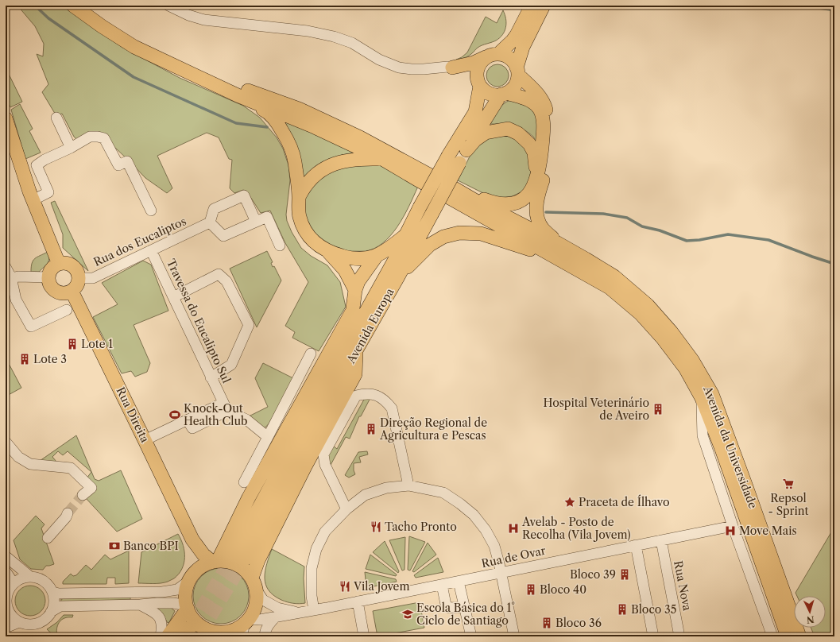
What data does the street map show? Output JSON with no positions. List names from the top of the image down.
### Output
{
  "streets": {
    "main road": ["Avenida Europa", "Rua Direita", "Avenida da Universidade"],
    "street": [
      "Rua dos Eucaliptos",
      "Travessa do Eucalipto Sul",
      "Rua de Ovar",
      "Rua Nova"
    ]
  },
  "crossings": [
    ["Rua dos Eucaliptos", "Travessa do Eucalipto Sul"],
    ["Rua dos Eucaliptos", "Rua Direita"],
    ["Avenida da Universidade", "Rua de Ovar"],
    ["Rua de Ovar", "Rua Nova"]
  ],
  "places": {
    "building": [
      "Lote 1",
      "Lote 3",
      "Hospital Veterinário de Aveiro",
      "Direção Regional de Agricultura e Pescas",
      "Bloco 39",
      "Bloco 40",
      "Bloco 35",
      "Bloco 36"
    ],
    "sports": ["Knock-Out Health Club"],
    "supermarket": ["Repsol - Sprint"],
    "place": ["Praceta de Ílhavo"],
    "restaurant": ["Tacho Pronto", "Vila Jovem"],
    "hospital": ["Avelab - Posto de Recolha (Vila Jovem)", "Move Mais"],
    "bank": ["Banco BPI"],
    "school or university": ["Escola Básica do 1° Ciclo de Santiago"]
  },
  "north": "bottom"
}
